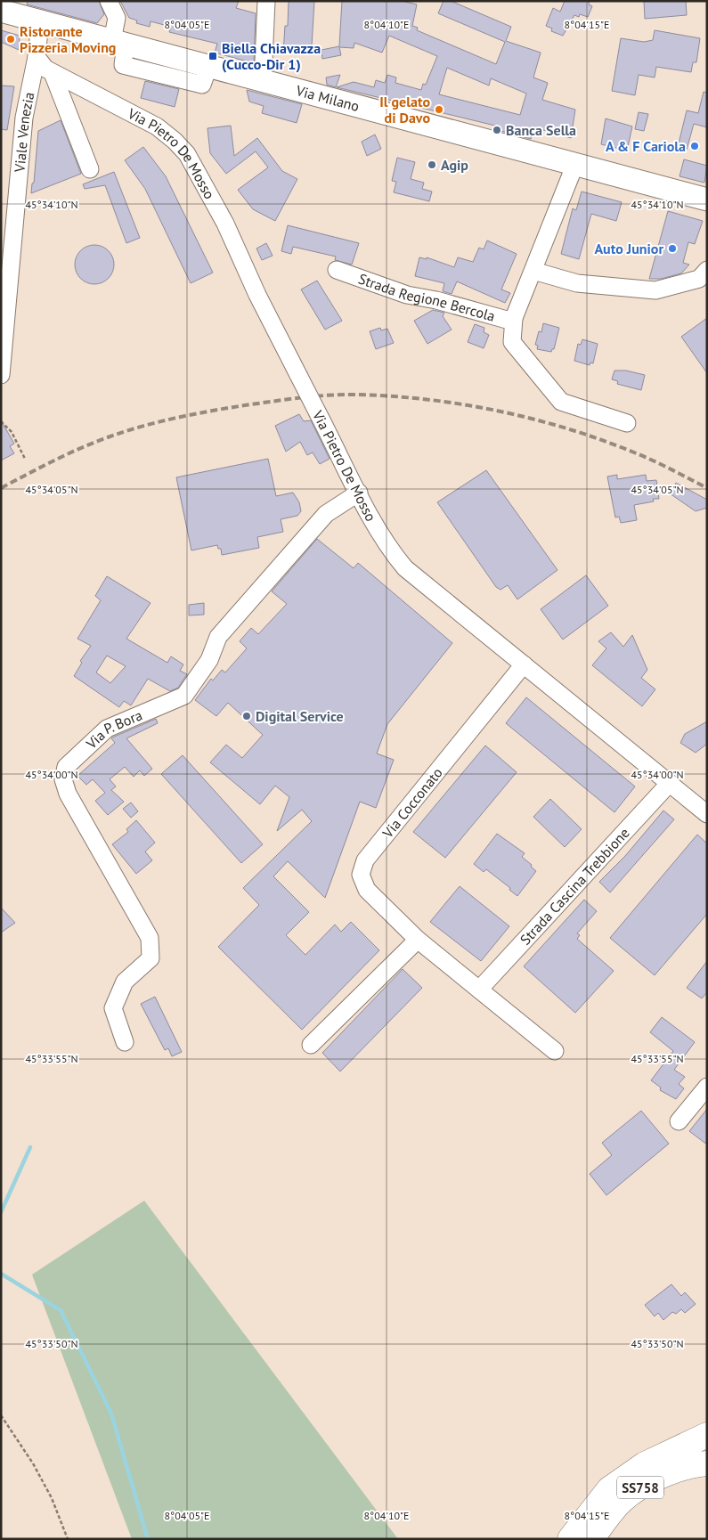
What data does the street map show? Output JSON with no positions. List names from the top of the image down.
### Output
{
  "streets": {
    "highway": ["SS758"],
    "main road": ["Via Milano"],
    "street": [
      "Viale Venezia",
      "Via Pietro De Mosso",
      "Strada Regione Bercola",
      "Via P. Bora",
      "Via Cocconato",
      "Strada Cascina Trebbione"
    ]
  },
  "crossings": [
    ["Via Milano", "Strada Regione Bercola"],
    ["Viale Venezia", "Via Pietro De Mosso"],
    ["Via Pietro De Mosso", "Via P. Bora"],
    ["Via Pietro De Mosso", "Via Cocconato"],
    ["Via Pietro De Mosso", "Strada Cascina Trebbione"]
  ],
  "places": {
    "other": [
      "Ristorante Pizzeria Moving",
      "Il gelato di Davo",
      "Banca Sella",
      "A & F Cariola",
      "Agip",
      "Auto Junior",
      "Digital Service"
    ],
    "transit": ["Biella Chiavazza (Cucco-Dir 1)"]
  },
  "coordinates": [
    "8°04'05\"E",
    "8°04'10\"E",
    "8°04'15\"E",
    "45°34'10\"N",
    "45°34'05\"N",
    "45°34'00\"N",
    "45°33'55\"N",
    "45°33'50\"N"
  ]
}
